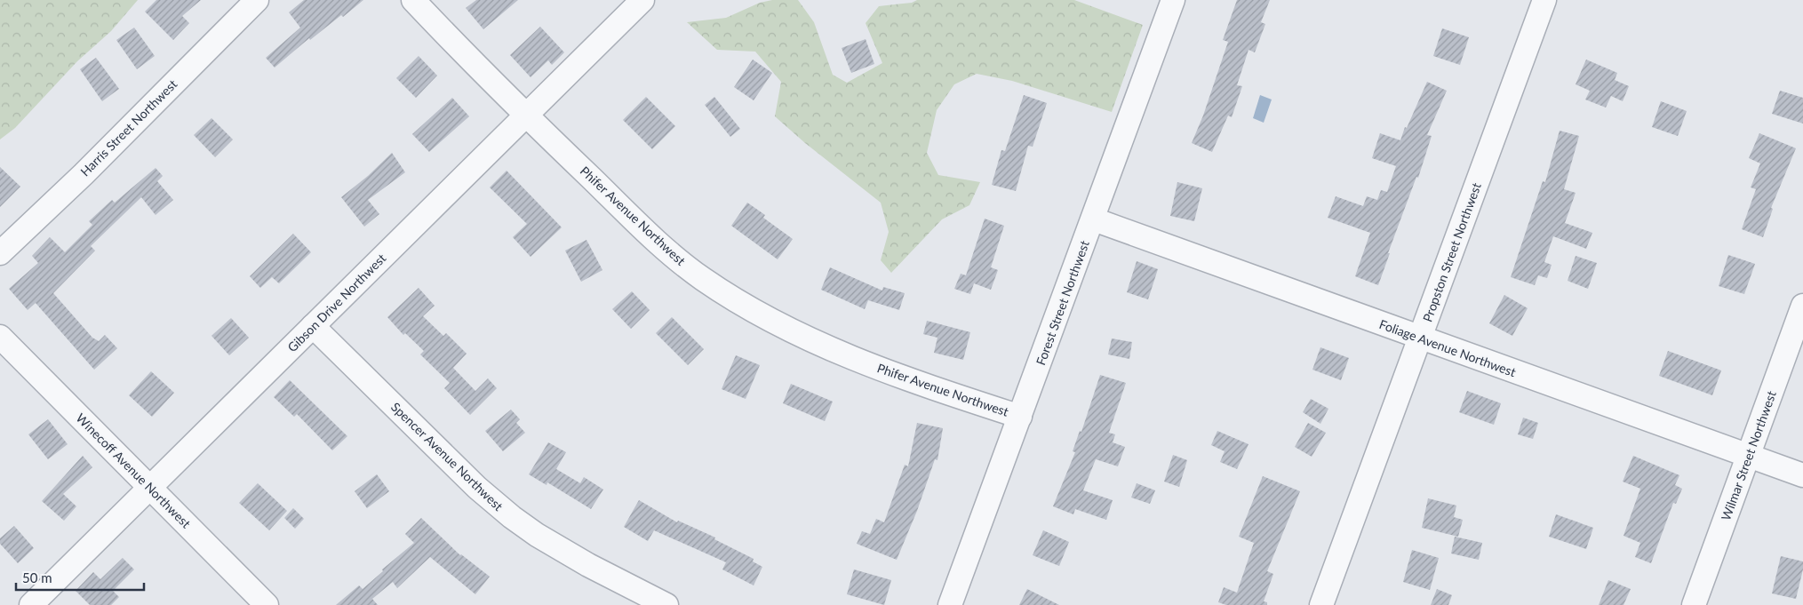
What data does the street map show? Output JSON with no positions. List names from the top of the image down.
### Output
{
  "streets": {
    "street": [
      "Harris Street Northwest",
      "Phifer Avenue Northwest",
      "Propston Street Northwest",
      "Gibson Drive Northwest",
      "Forest Street Northwest",
      "Foliage Avenue Northwest",
      "Wilmar Street Northwest",
      "Spencer Avenue Northwest",
      "Winecoff Avenue Northwest"
    ]
  },
  "crossings": [
    ["Phifer Avenue Northwest", "Gibson Drive Northwest"],
    ["Phifer Avenue Northwest", "Forest Street Northwest"],
    ["Propston Street Northwest", "Foliage Avenue Northwest"],
    ["Gibson Drive Northwest", "Spencer Avenue Northwest"],
    ["Gibson Drive Northwest", "Winecoff Avenue Northwest"],
    ["Forest Street Northwest", "Foliage Avenue Northwest"],
    ["Foliage Avenue Northwest", "Wilmar Street Northwest"]
  ],
  "scale_bar": "50 m"
}
